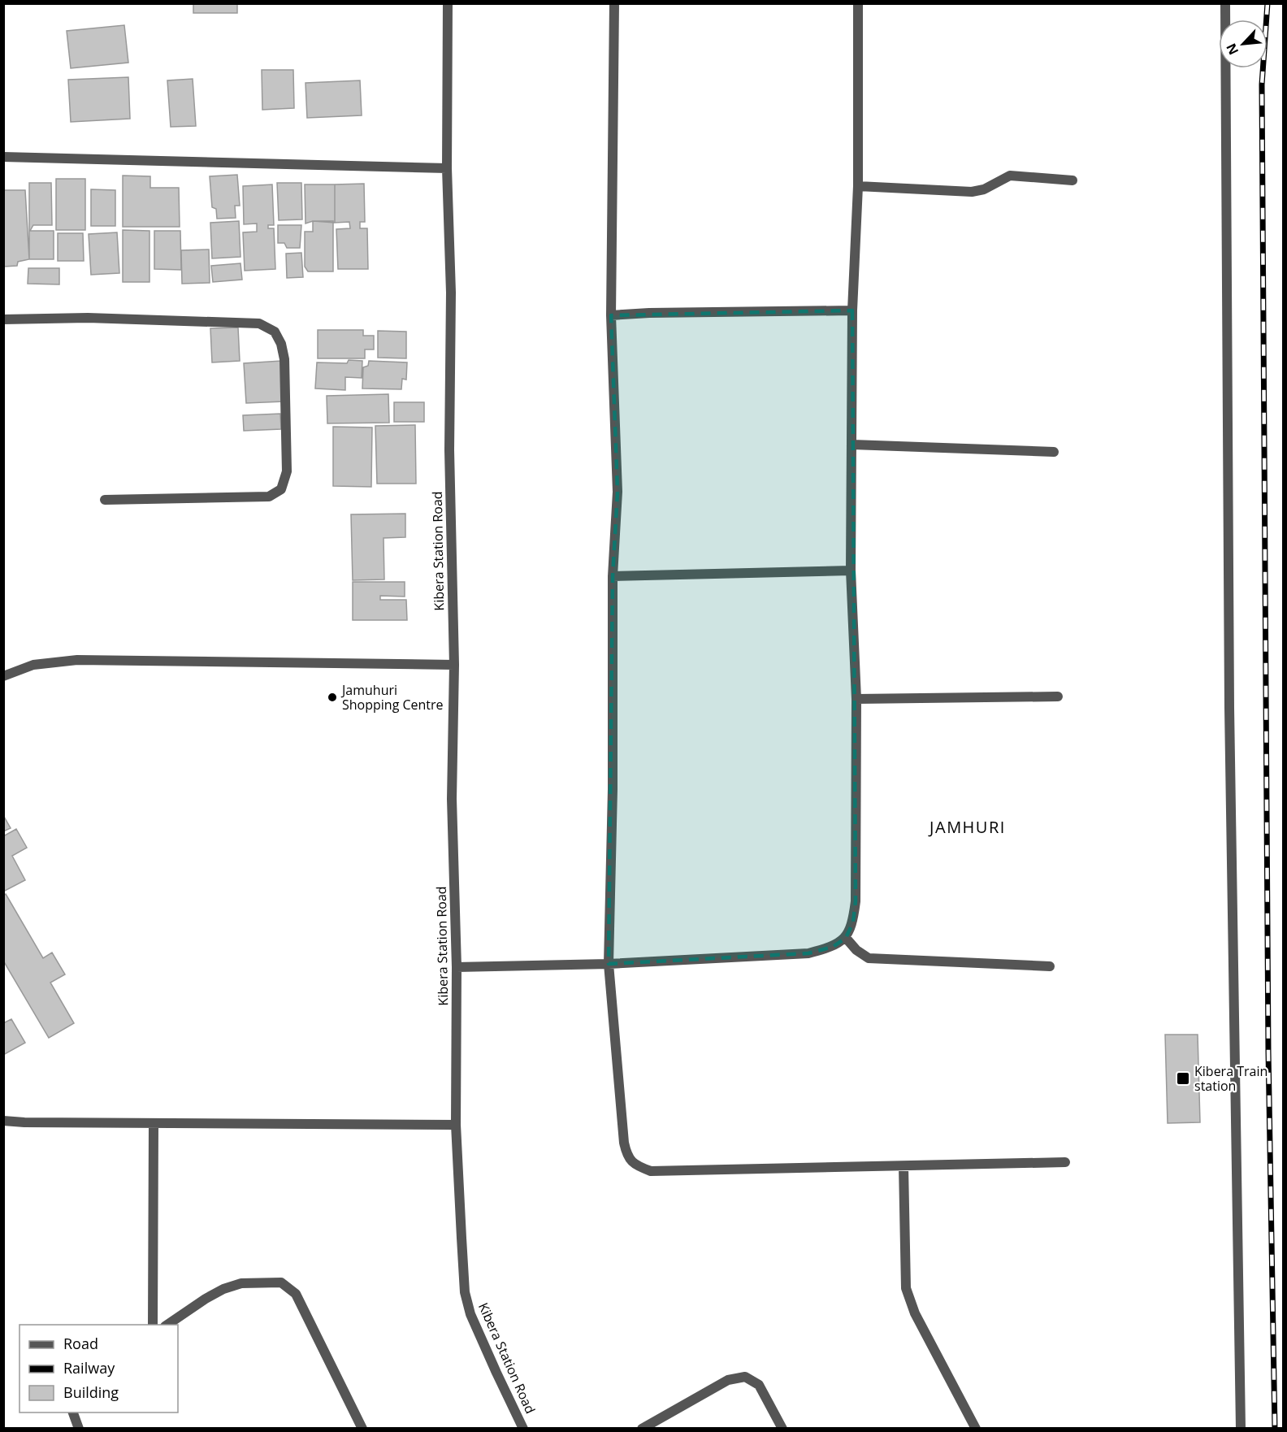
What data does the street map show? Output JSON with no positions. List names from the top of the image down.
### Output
{
  "streets": {
    "street": ["Kibera Station Road"]
  },
  "districts": ["JAMHURI"],
  "places": {
    "other": ["Jamuhuri Shopping Centre"],
    "transit": ["Kibera Train station"]
  },
  "legend": ["Road", "Railway", "Building"],
  "north": "bottom left"
}
